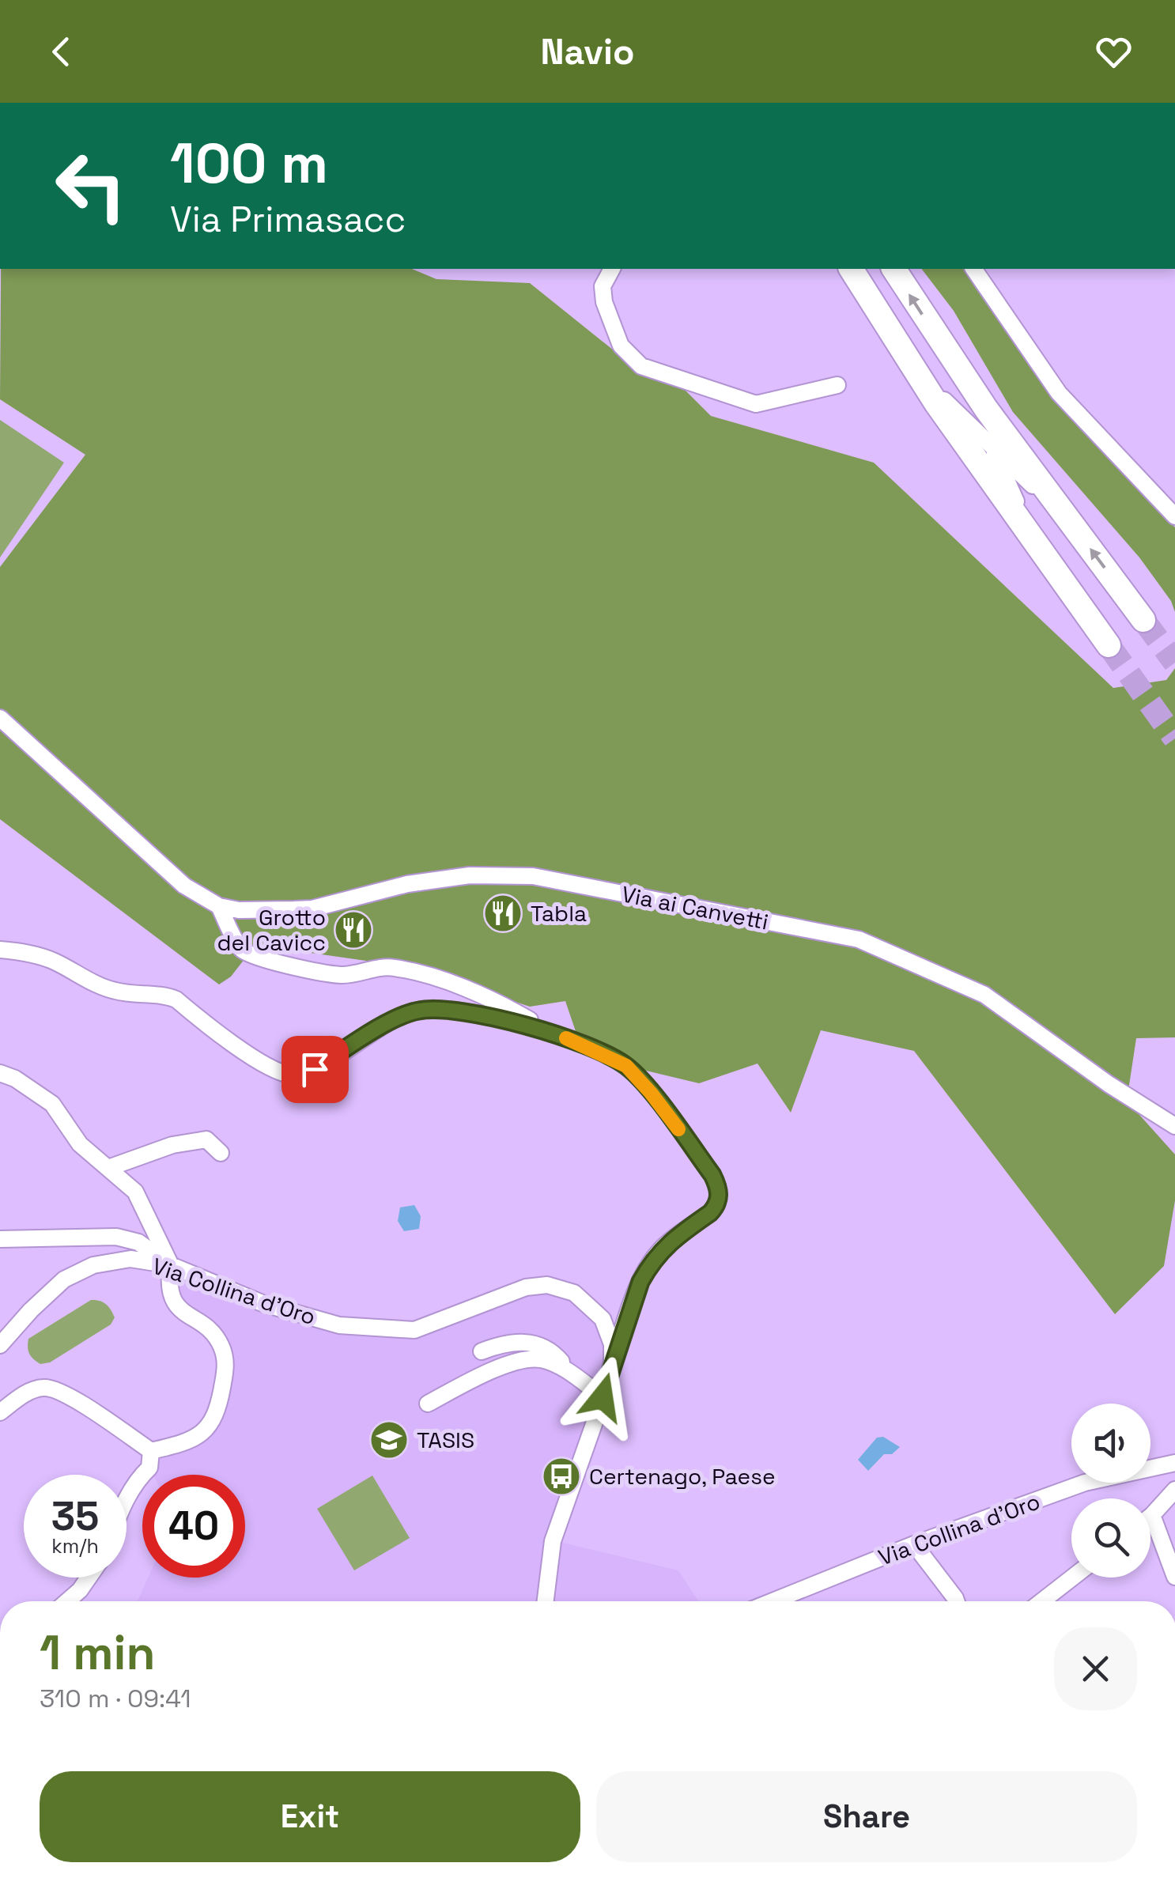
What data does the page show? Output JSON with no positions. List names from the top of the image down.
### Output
{
  "streets": {
    "street": ["Via ai Canvetti", "Via Collina d'Oro"]
  },
  "places": {
    "restaurant": ["Tabla", "Grotto del Cavicc"],
    "school or university": ["TASIS"],
    "bus stop": ["Certenago, Paese"]
  },
  "page": {
    "header": "Navio",
    "turn": ["100 m", "Via Primasacc"],
    "speed": "35 km/h",
    "limit": "40",
    "heading": ["1 min", "310 m · 09:41"],
    "buttons": ["Exit", "Share"]
  }
}
